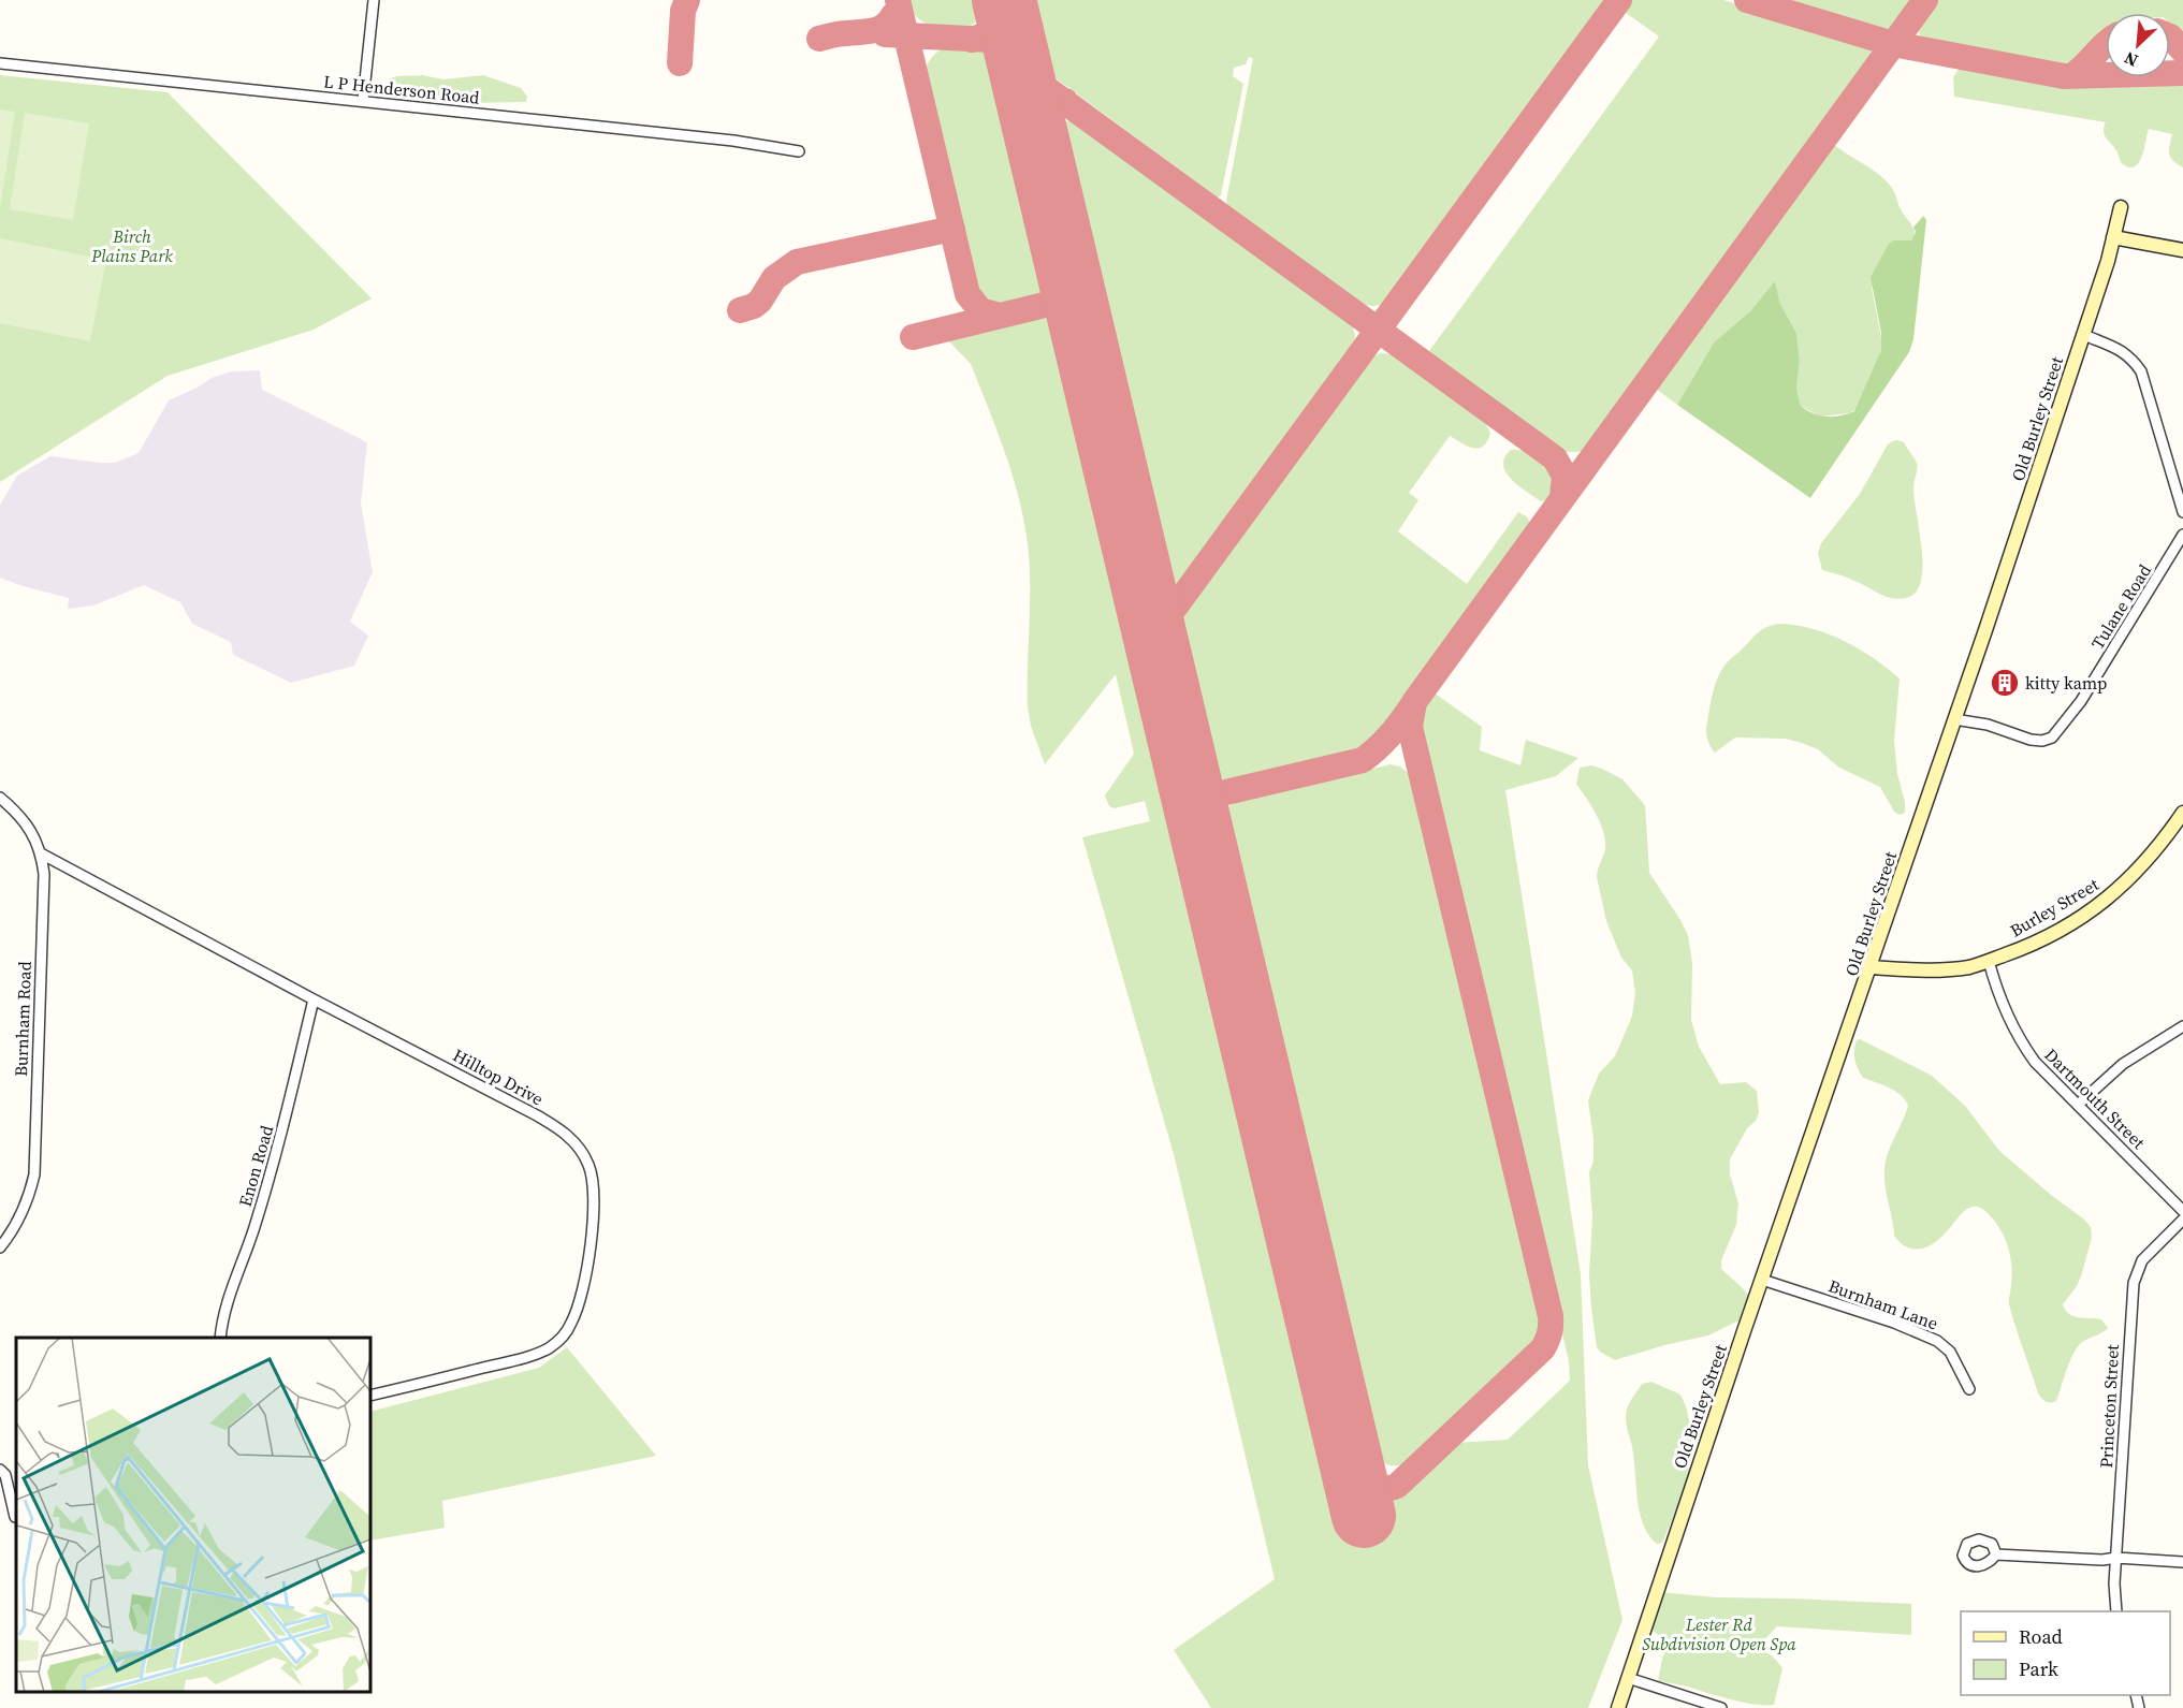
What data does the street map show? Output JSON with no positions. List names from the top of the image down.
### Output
{
  "streets": {
    "main road": ["Old Burley Street", "Burley Street"],
    "street": [
      "L P Henderson Road",
      "Tulane Road",
      "Burnham Road",
      "Hilltop Drive",
      "Dartmouth Street",
      "Enon Road",
      "Burnham Lane",
      "Princeton Street"
    ]
  },
  "crossings": [
    ["Old Burley Street", "Tulane Road"],
    ["Old Burley Street", "Burley Street"],
    ["Old Burley Street", "Burnham Lane"],
    ["Burley Street", "Dartmouth Street"],
    ["Burnham Road", "Hilltop Drive"],
    ["Hilltop Drive", "Enon Road"]
  ],
  "parks": ["Birch Plains Park", "Lester Rd Subdivision Open Spa"],
  "places": {
    "building": ["kitty kamp"]
  },
  "legend": ["Road", "Park"],
  "north": "bottom left"
}
